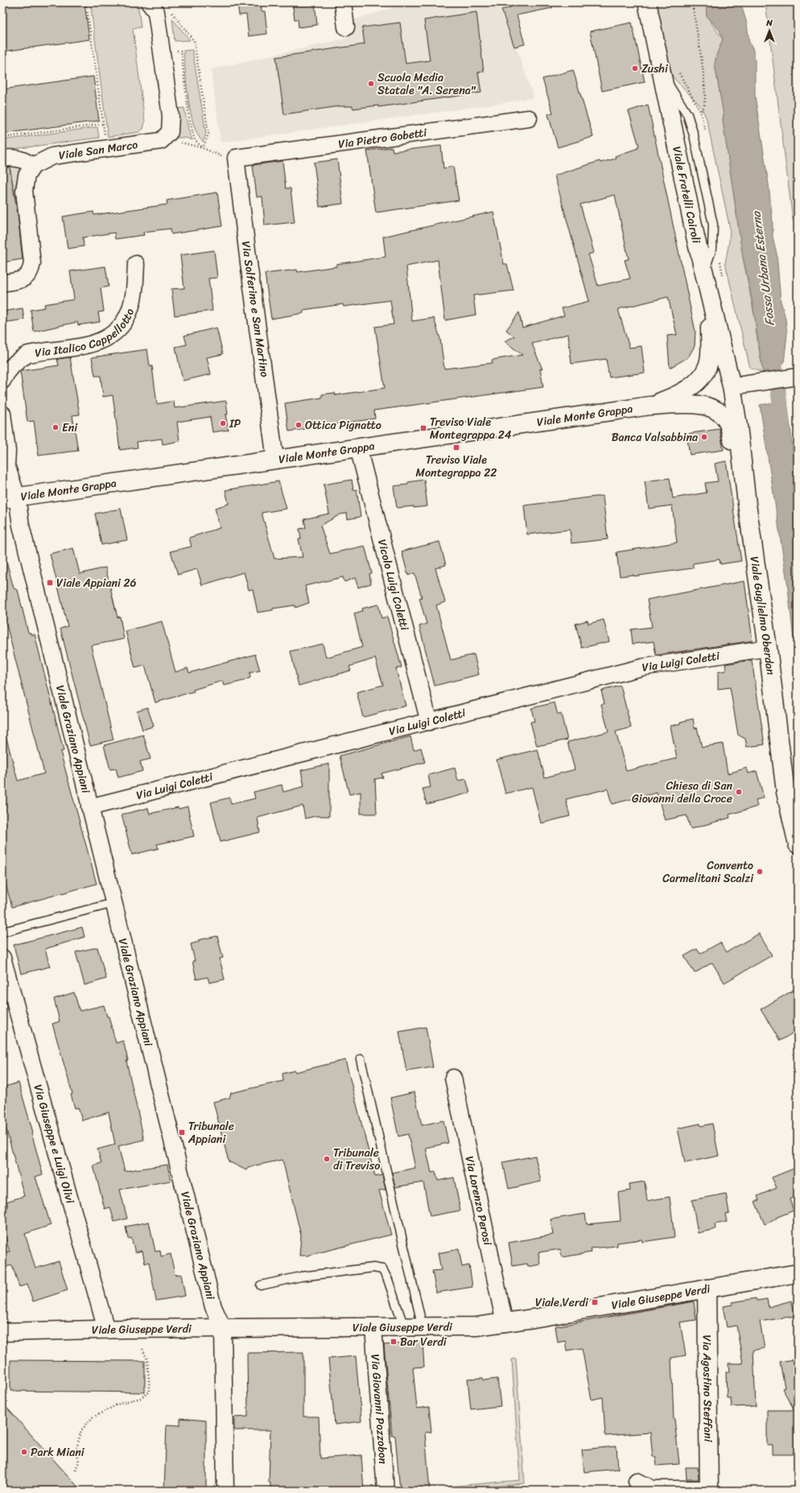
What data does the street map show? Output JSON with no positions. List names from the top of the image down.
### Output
{
  "streets": {
    "main road": [
      "Viale Fratelli Cairoli",
      "Viale Monte Grappa",
      "Viale Guglielmo Oberdan",
      "Viale Giuseppe Verdi",
      "Via Agostino Steffani"
    ],
    "street": [
      "Via Pietro Gobetti",
      "Viale San Marco",
      "Via Solferino e San Martino",
      "Via Italico Cappellotto",
      "Vicolo Luigi Coletti",
      "Via Luigi Coletti",
      "Viale Graziano Appiani",
      "Via Giuseppe e Luigi Olivi",
      "Via Lorenzo Perosi",
      "Via Giovanni Pozzobon"
    ]
  },
  "crossings": [
    ["Via Pietro Gobetti", "Via Solferino e San Martino"],
    ["Viale Fratelli Cairoli", "Viale Monte Grappa"],
    ["Viale Fratelli Cairoli", "Viale Guglielmo Oberdan"],
    ["Via Solferino e San Martino", "Viale Monte Grappa"],
    ["Viale Monte Grappa", "Vicolo Luigi Coletti"],
    ["Viale Monte Grappa", "Viale Guglielmo Oberdan"],
    ["Viale Monte Grappa", "Viale Graziano Appiani"],
    ["Vicolo Luigi Coletti", "Via Luigi Coletti"],
    ["Viale Guglielmo Oberdan", "Via Luigi Coletti"],
    ["Via Luigi Coletti", "Viale Graziano Appiani"],
    ["Viale Graziano Appiani", "Viale Giuseppe Verdi"],
    ["Via Giuseppe e Luigi Olivi", "Viale Giuseppe Verdi"],
    ["Via Lorenzo Perosi", "Viale Giuseppe Verdi"],
    ["Viale Giuseppe Verdi", "Via Agostino Steffani"],
    ["Viale Giuseppe Verdi", "Via Giovanni Pozzobon"]
  ],
  "water": ["Fossa Urbana Esterna"],
  "places": {
    "other": [
      "Zushi",
      "Scuola Media Statale \"A. Serena\"",
      "IP",
      "Ottica Pignatto",
      "Eni",
      "Banca Valsabbina",
      "Chiesa di San Giovanni della Croce",
      "Convento Carmelitani Scalzi",
      "Tribunale di Treviso",
      "Park Miani"
    ],
    "transit": [
      "Treviso Viale Montegrappa 24",
      "Treviso Viale Montegrappa 22",
      "Viale Appiani 26",
      "Tribunale Appiani",
      "Viale Verdi",
      "Bar Verdi"
    ]
  },
  "north": "top"
}
